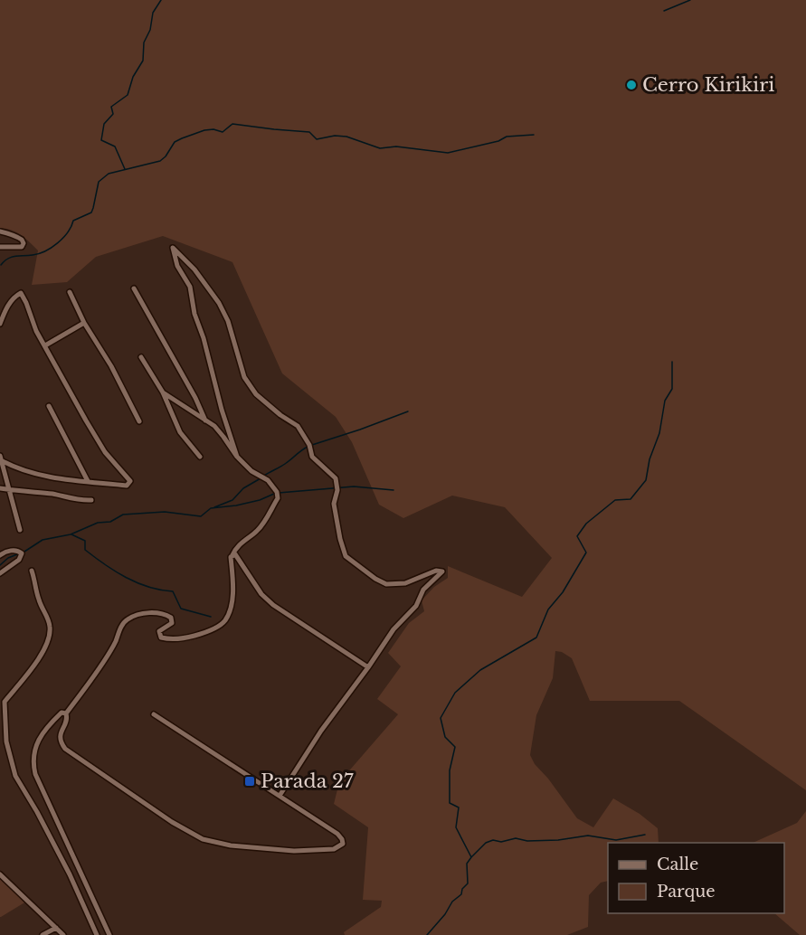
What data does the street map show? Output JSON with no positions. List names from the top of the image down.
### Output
{
  "places": {
    "other": ["Cerro Kirikiri"],
    "transit": ["Parada 27"]
  },
  "legend": ["Calle", "Parque"]
}
